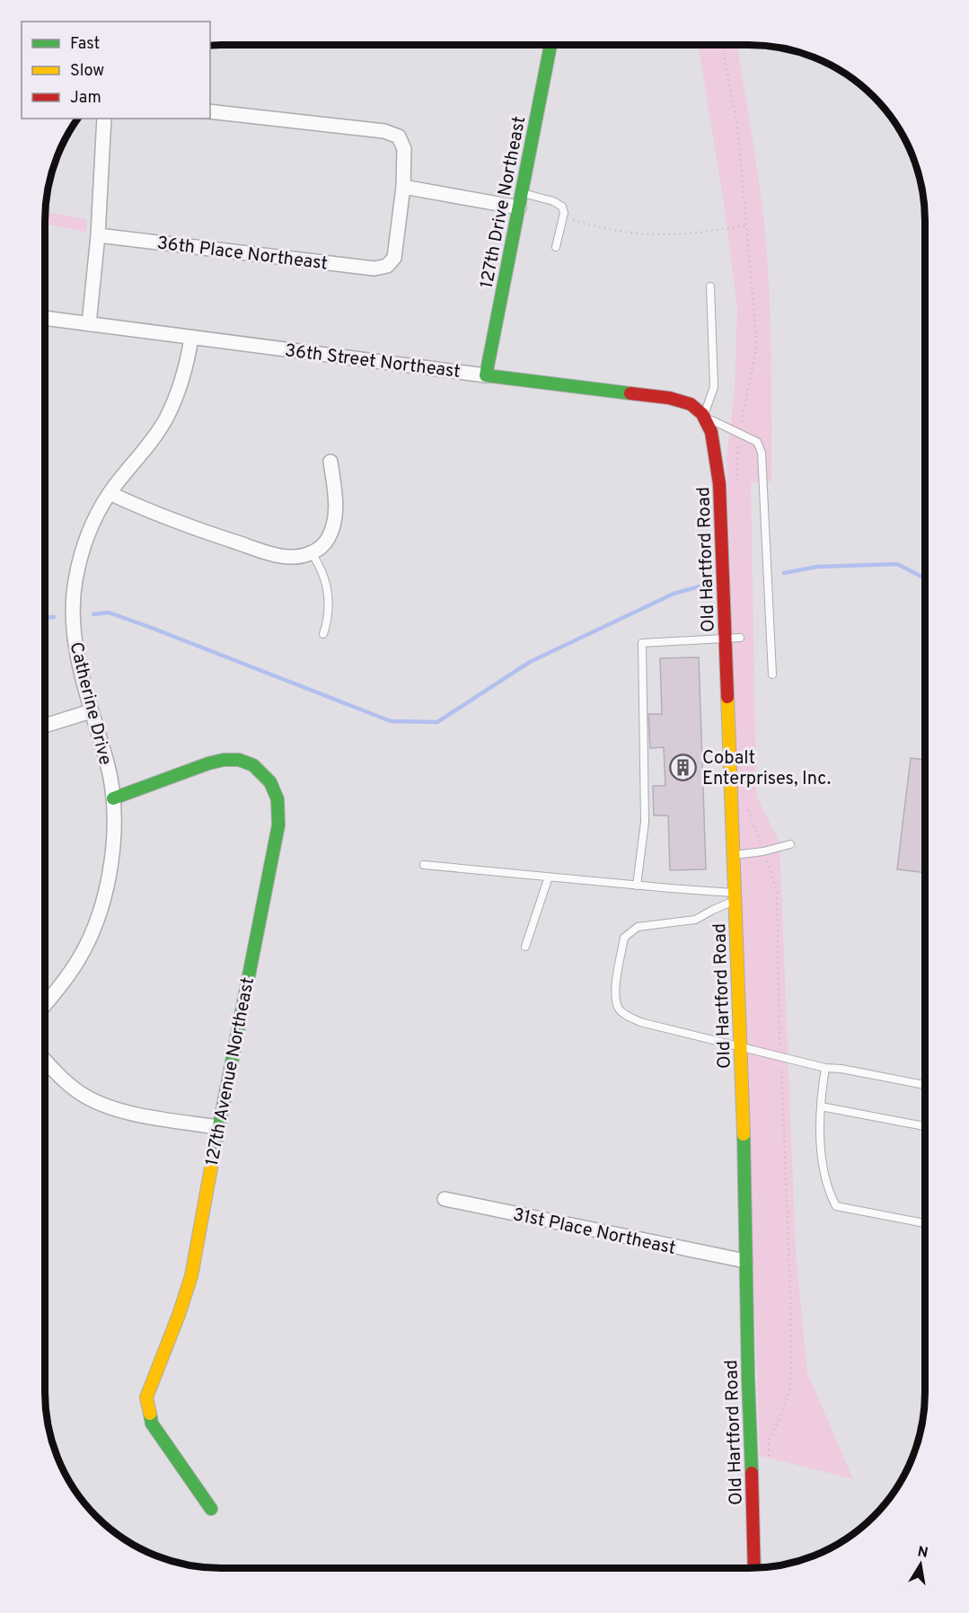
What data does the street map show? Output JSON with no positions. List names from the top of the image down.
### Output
{
  "streets": {
    "street": [
      "127th Drive Northeast",
      "36th Place Northeast",
      "36th Street Northeast",
      "Old Hartford Road",
      "Catherine Drive",
      "127th Avenue Northeast",
      "31st Place Northeast"
    ]
  },
  "crossings": [
    ["127th Drive Northeast", "36th Street Northeast"],
    ["36th Street Northeast", "Old Hartford Road"],
    ["36th Street Northeast", "Catherine Drive"],
    ["Old Hartford Road", "31st Place Northeast"],
    ["Catherine Drive", "127th Avenue Northeast"]
  ],
  "places": {
    "building": ["Cobalt Enterprises, Inc."]
  },
  "legend": ["Fast", "Slow", "Jam"],
  "north": "top"
}
